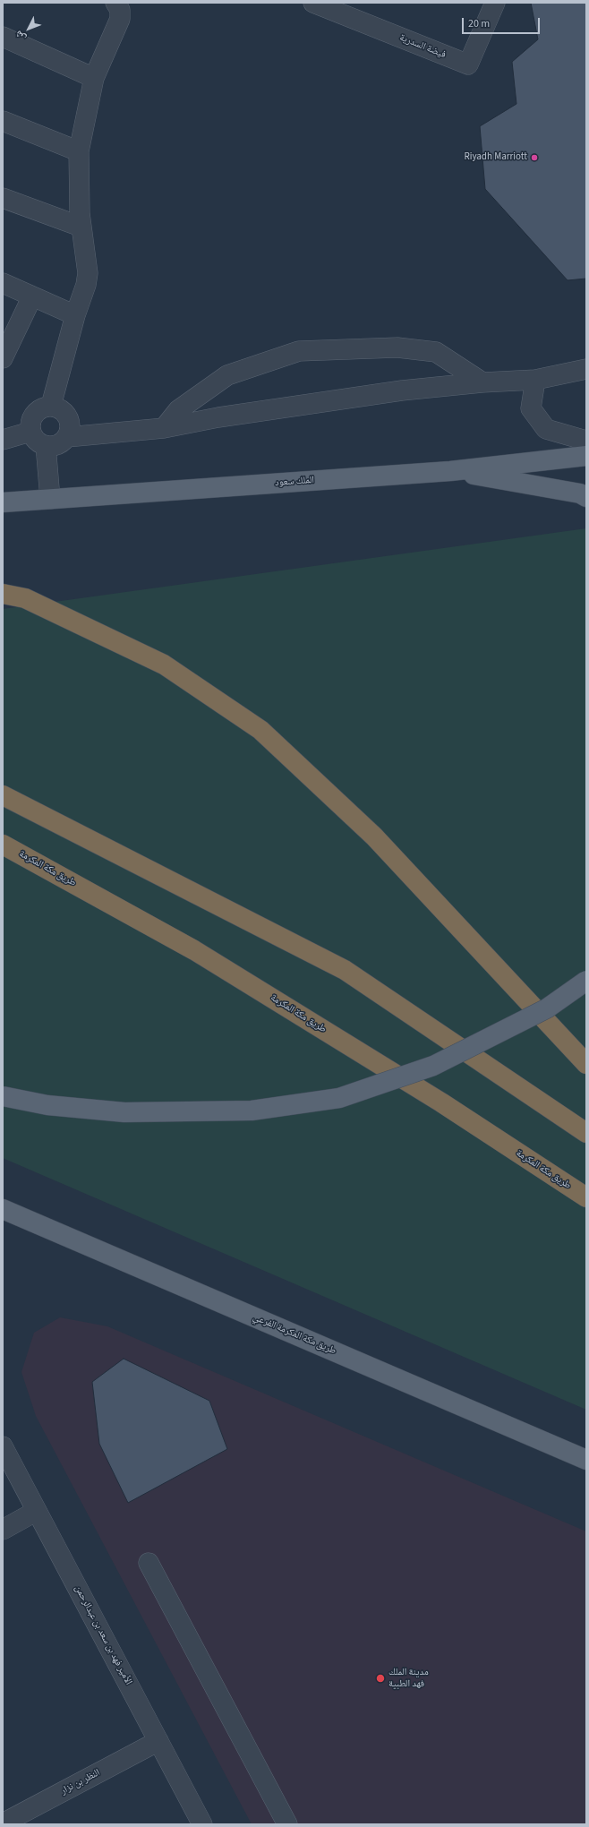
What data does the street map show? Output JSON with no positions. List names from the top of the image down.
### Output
{
  "streets": {
    "highway": ["طريق مكة المكرمة"],
    "main road": ["الملك سعود", "طريق مكة المكرمة الفرعي"],
    "street": ["فيضة السدرية", "الأمير فهد بن سعد بن عبدالرحمن", "النظر بن نزار"]
  },
  "crossings": [
    ["الأمير فهد بن سعد بن عبدالرحمن", "النظر بن نزار"]
  ],
  "places": ["Riyadh Marriott", "مدينة الملك فهد الطبية"],
  "scale_bar": "20 m",
  "north": "bottom left"
}
